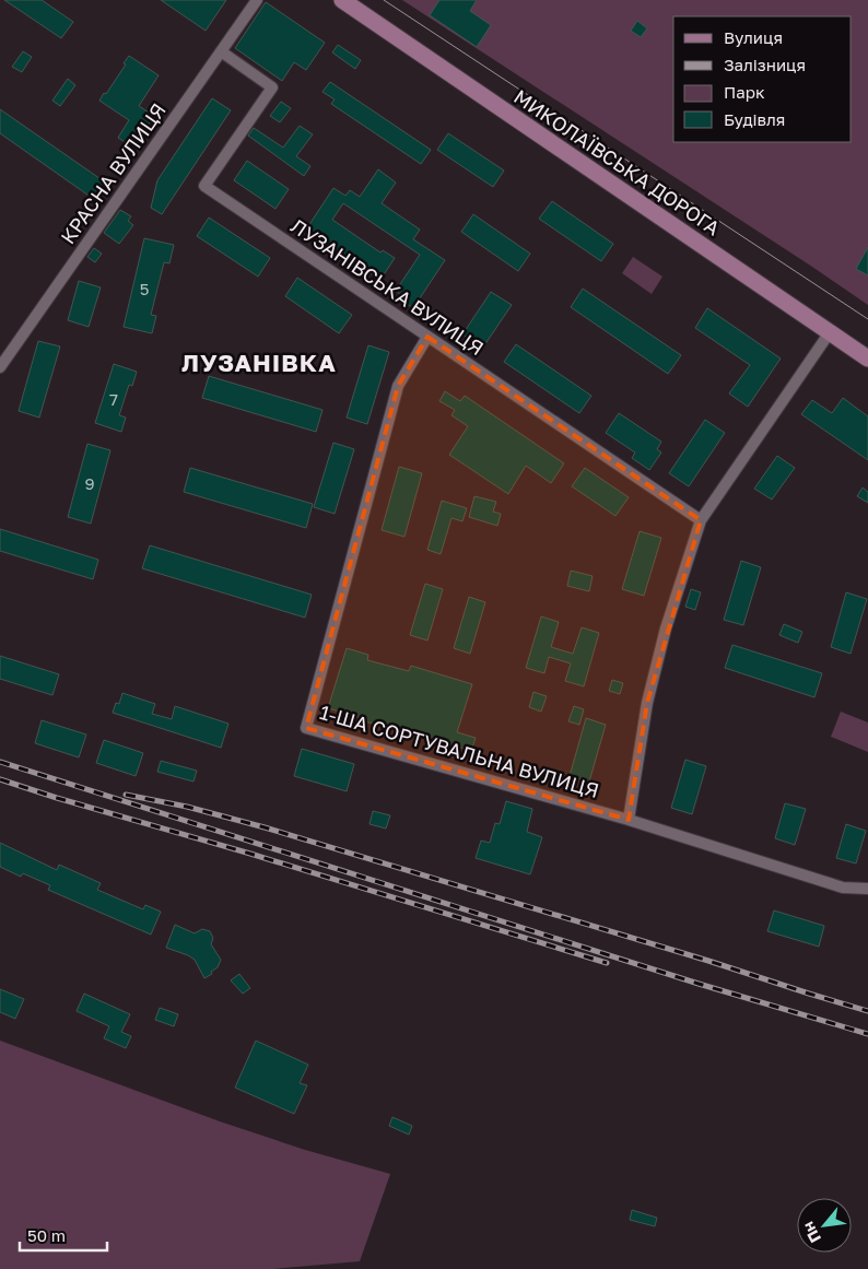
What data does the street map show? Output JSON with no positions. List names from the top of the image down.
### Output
{
  "streets": {
    "main road": ["МИКОЛАЇВСЬКА ДОРОГА"],
    "street": ["КРАСНА ВУЛИЦЯ", "ЛУЗАНІВСЬКА ВУЛИЦЯ", "1-ША СОРТУВАЛЬНА ВУЛИЦЯ"]
  },
  "crossings": [
    ["КРАСНА ВУЛИЦЯ", "ЛУЗАНІВСЬКА ВУЛИЦЯ"],
    ["ЛУЗАНІВСЬКА ВУЛИЦЯ", "1-ША СОРТУВАЛЬНА ВУЛИЦЯ"]
  ],
  "districts": ["ЛУЗАНІВКА"],
  "house_numbers": ["5", "7", "9"],
  "legend": [
    "Вулиця",
    "Залізниця",
    "Парк",
    "Будівля"
  ],
  "scale_bar": "50 m",
  "north": "bottom left"
}
